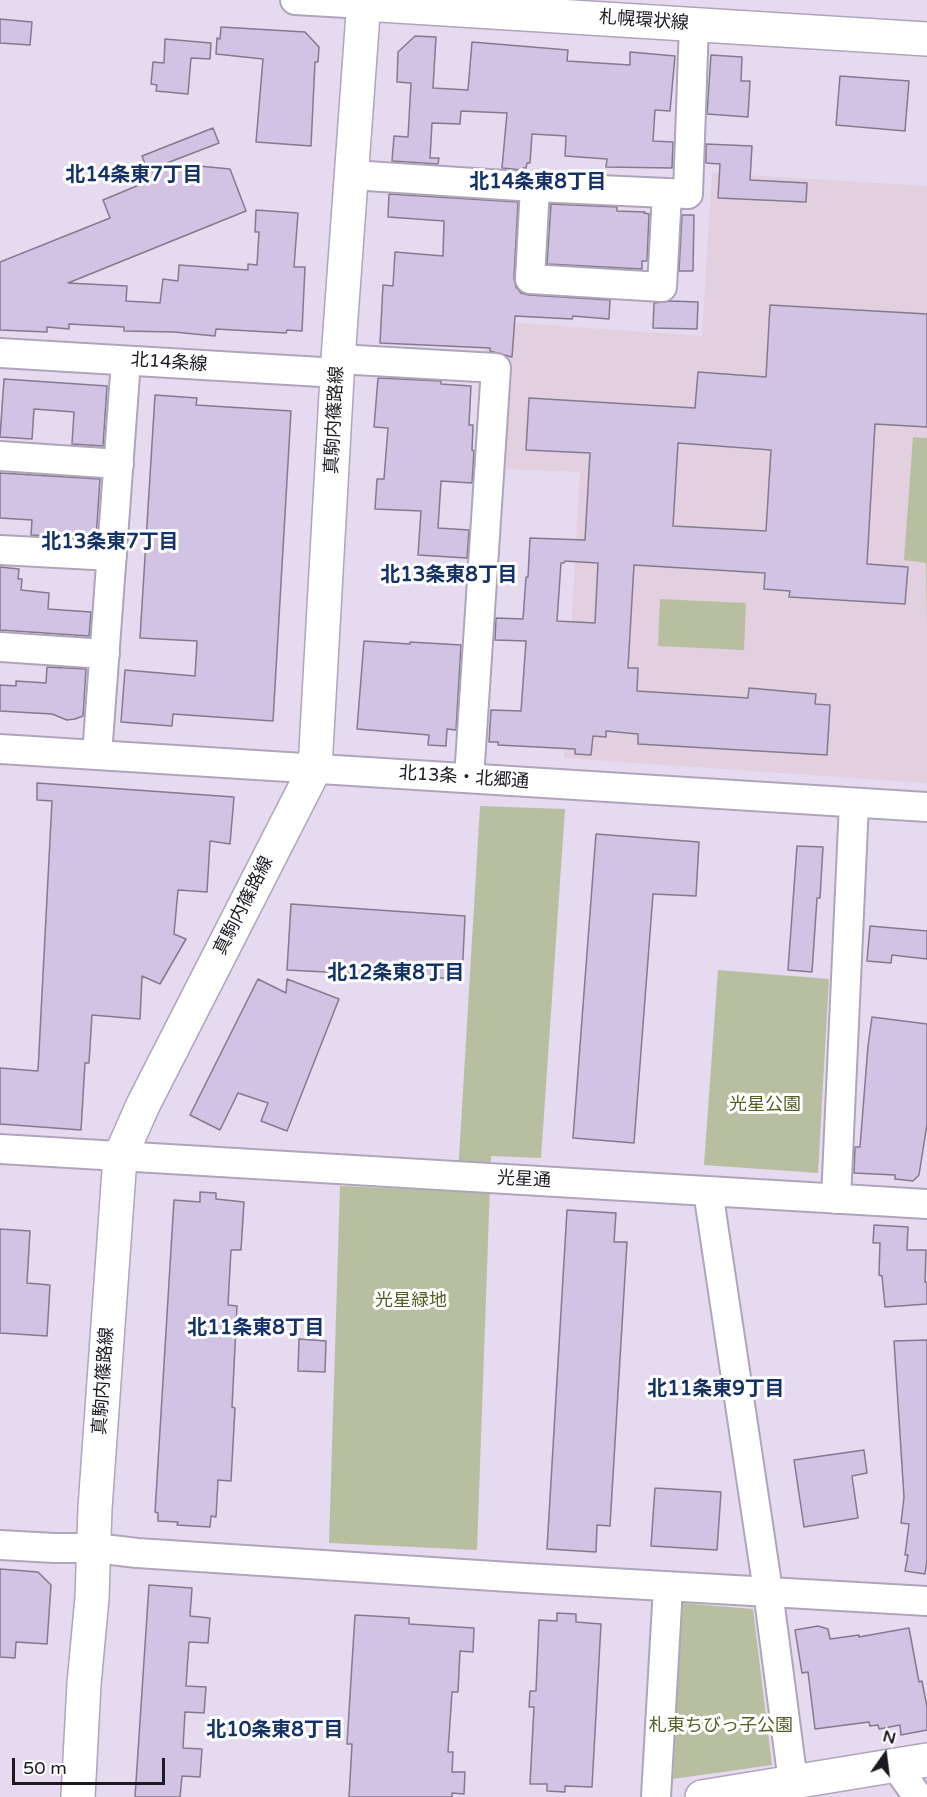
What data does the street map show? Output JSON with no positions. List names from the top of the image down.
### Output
{
  "streets": {
    "main road": ["札幌環状線", "真駒内篠路線"],
    "street": ["北14条線", "北13条・北郷通", "光星通"]
  },
  "crossings": [
    ["札幌環状線", "真駒内篠路線"],
    ["北14条線", "真駒内篠路線"],
    ["北14条線", "北13条・北郷通"],
    ["真駒内篠路線", "北13条・北郷通"],
    ["真駒内篠路線", "光星通"]
  ],
  "districts": [
    "北14条東7丁目",
    "北14条東8丁目",
    "北13条東7丁目",
    "北13条東8丁目",
    "北12条東8丁目",
    "北11条東8丁目",
    "北11条東9丁目",
    "北10条東8丁目"
  ],
  "parks": ["光星公園", "光星緑地", "札東ちびっ子公園"],
  "scale_bar": "50 m",
  "north": "top"
}
